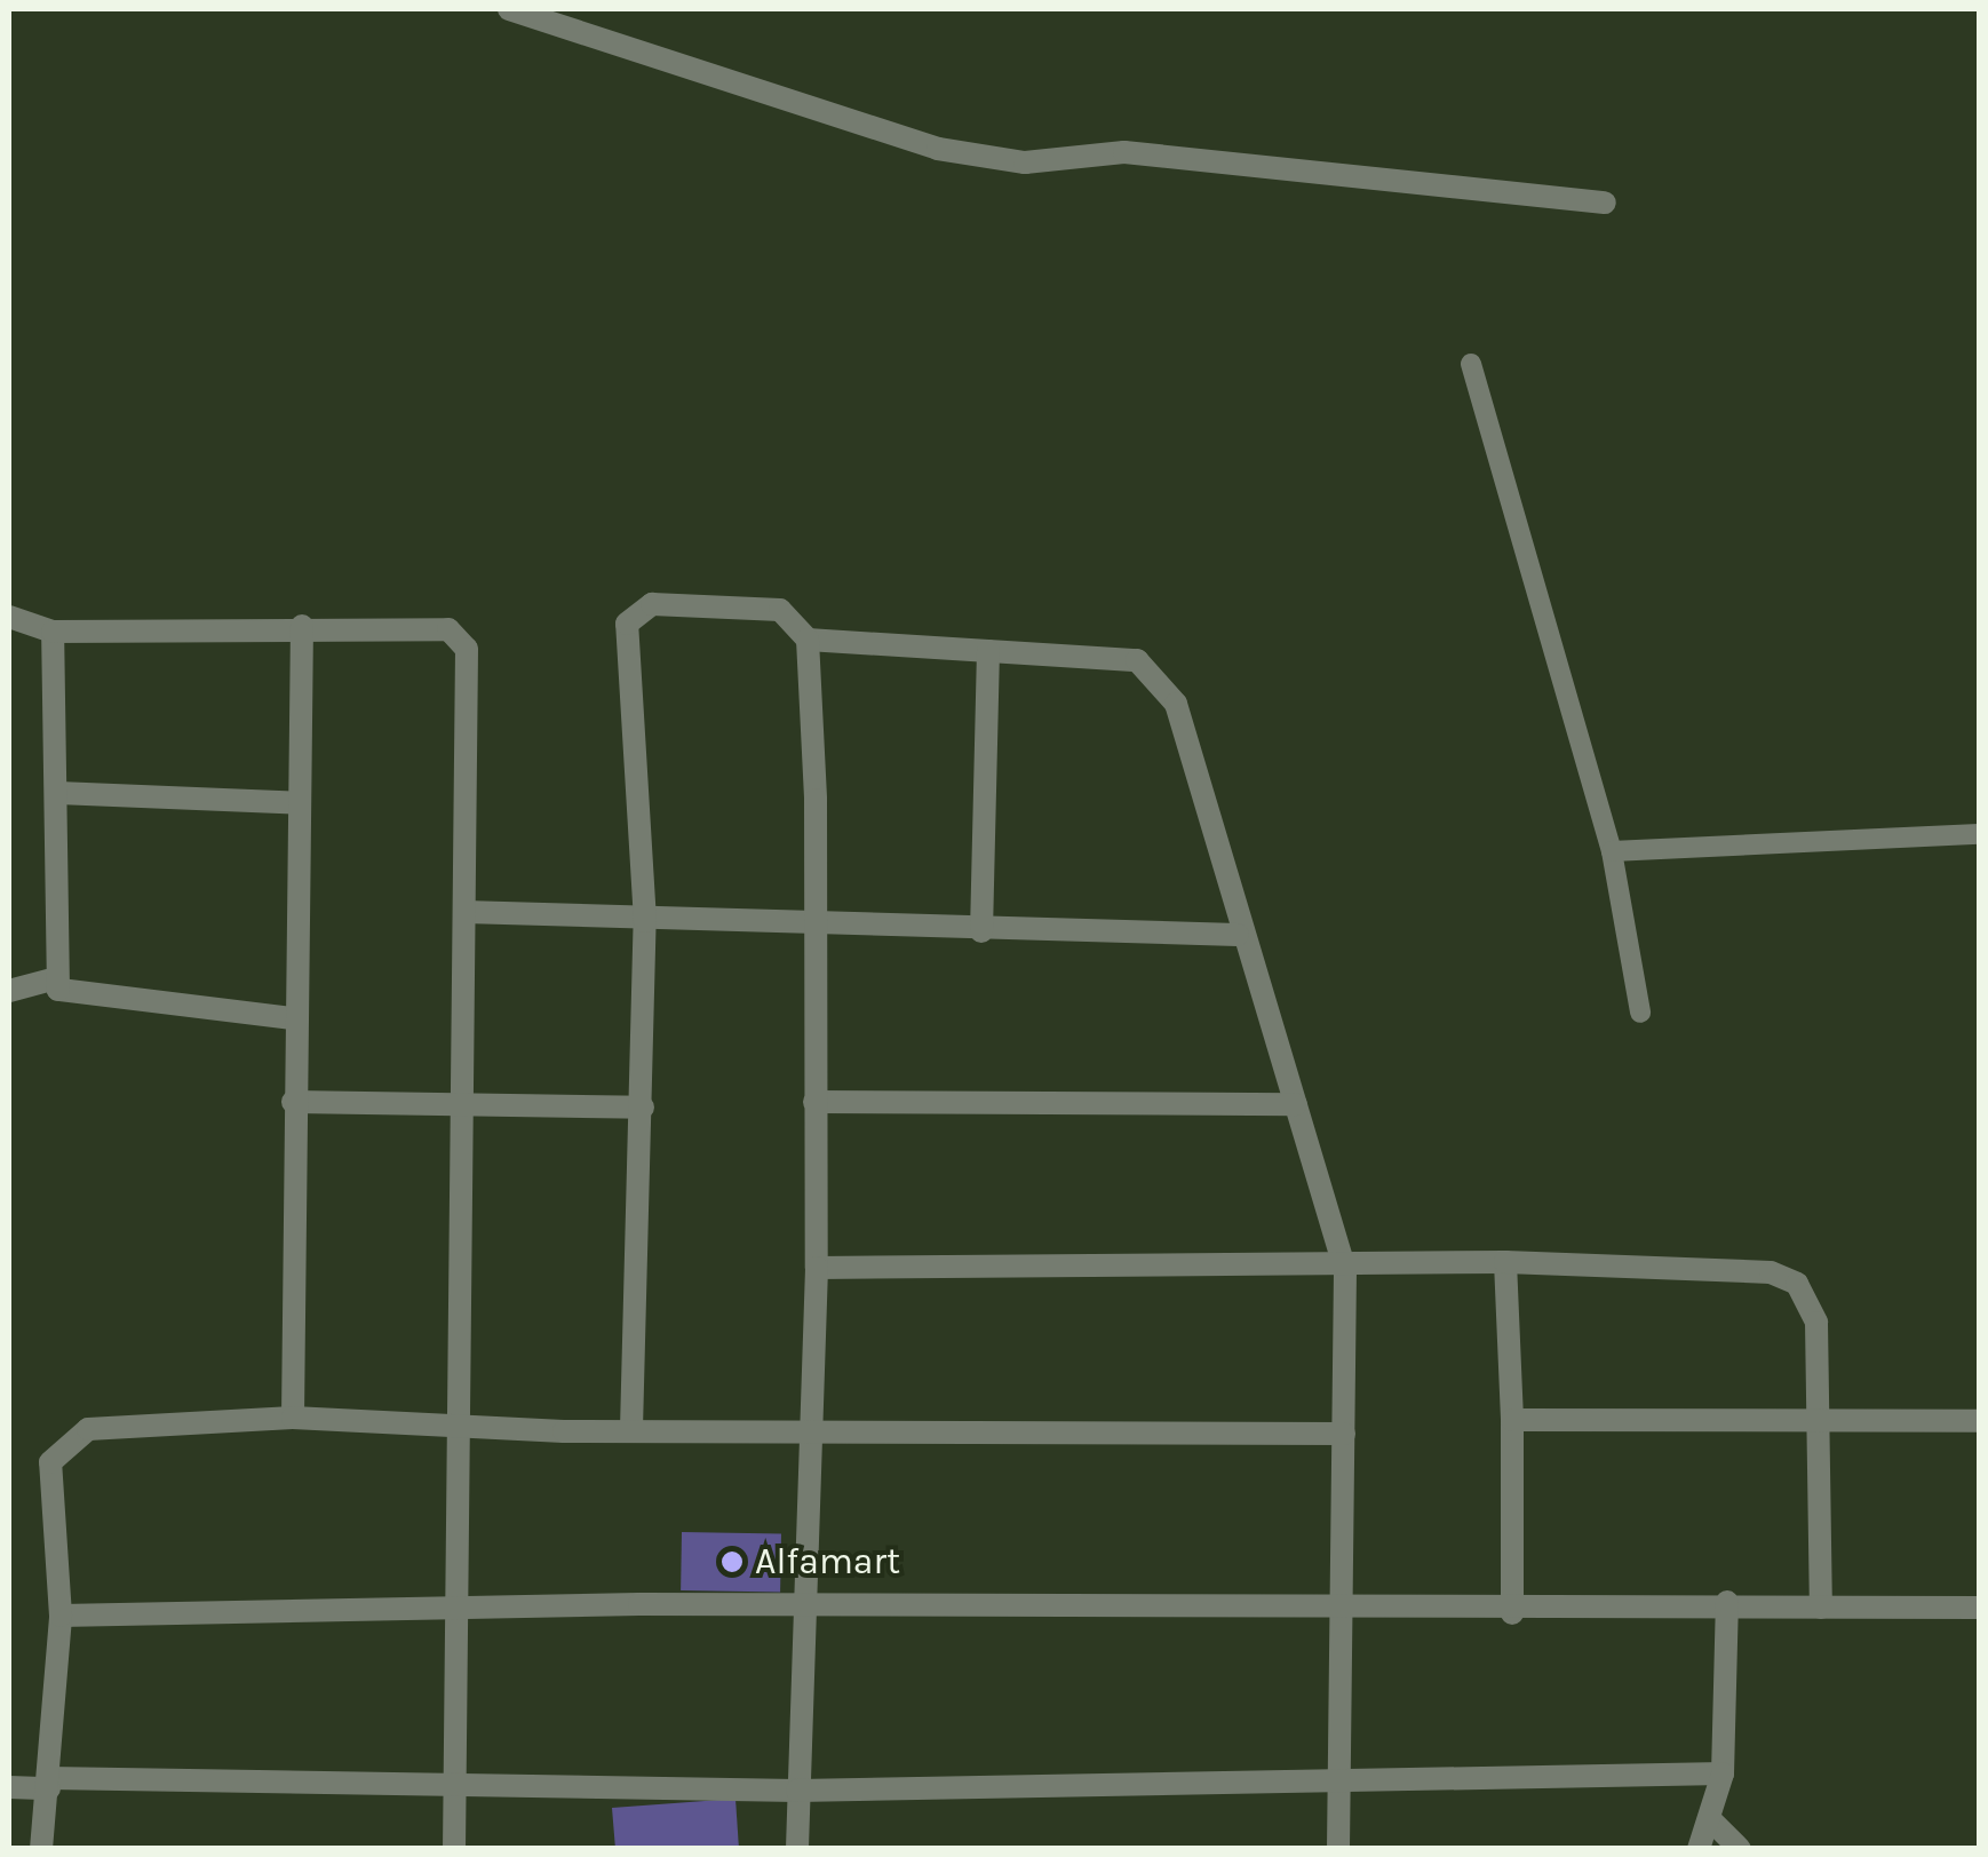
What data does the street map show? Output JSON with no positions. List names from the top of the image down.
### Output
{
  "places": ["Alfamart"]
}
